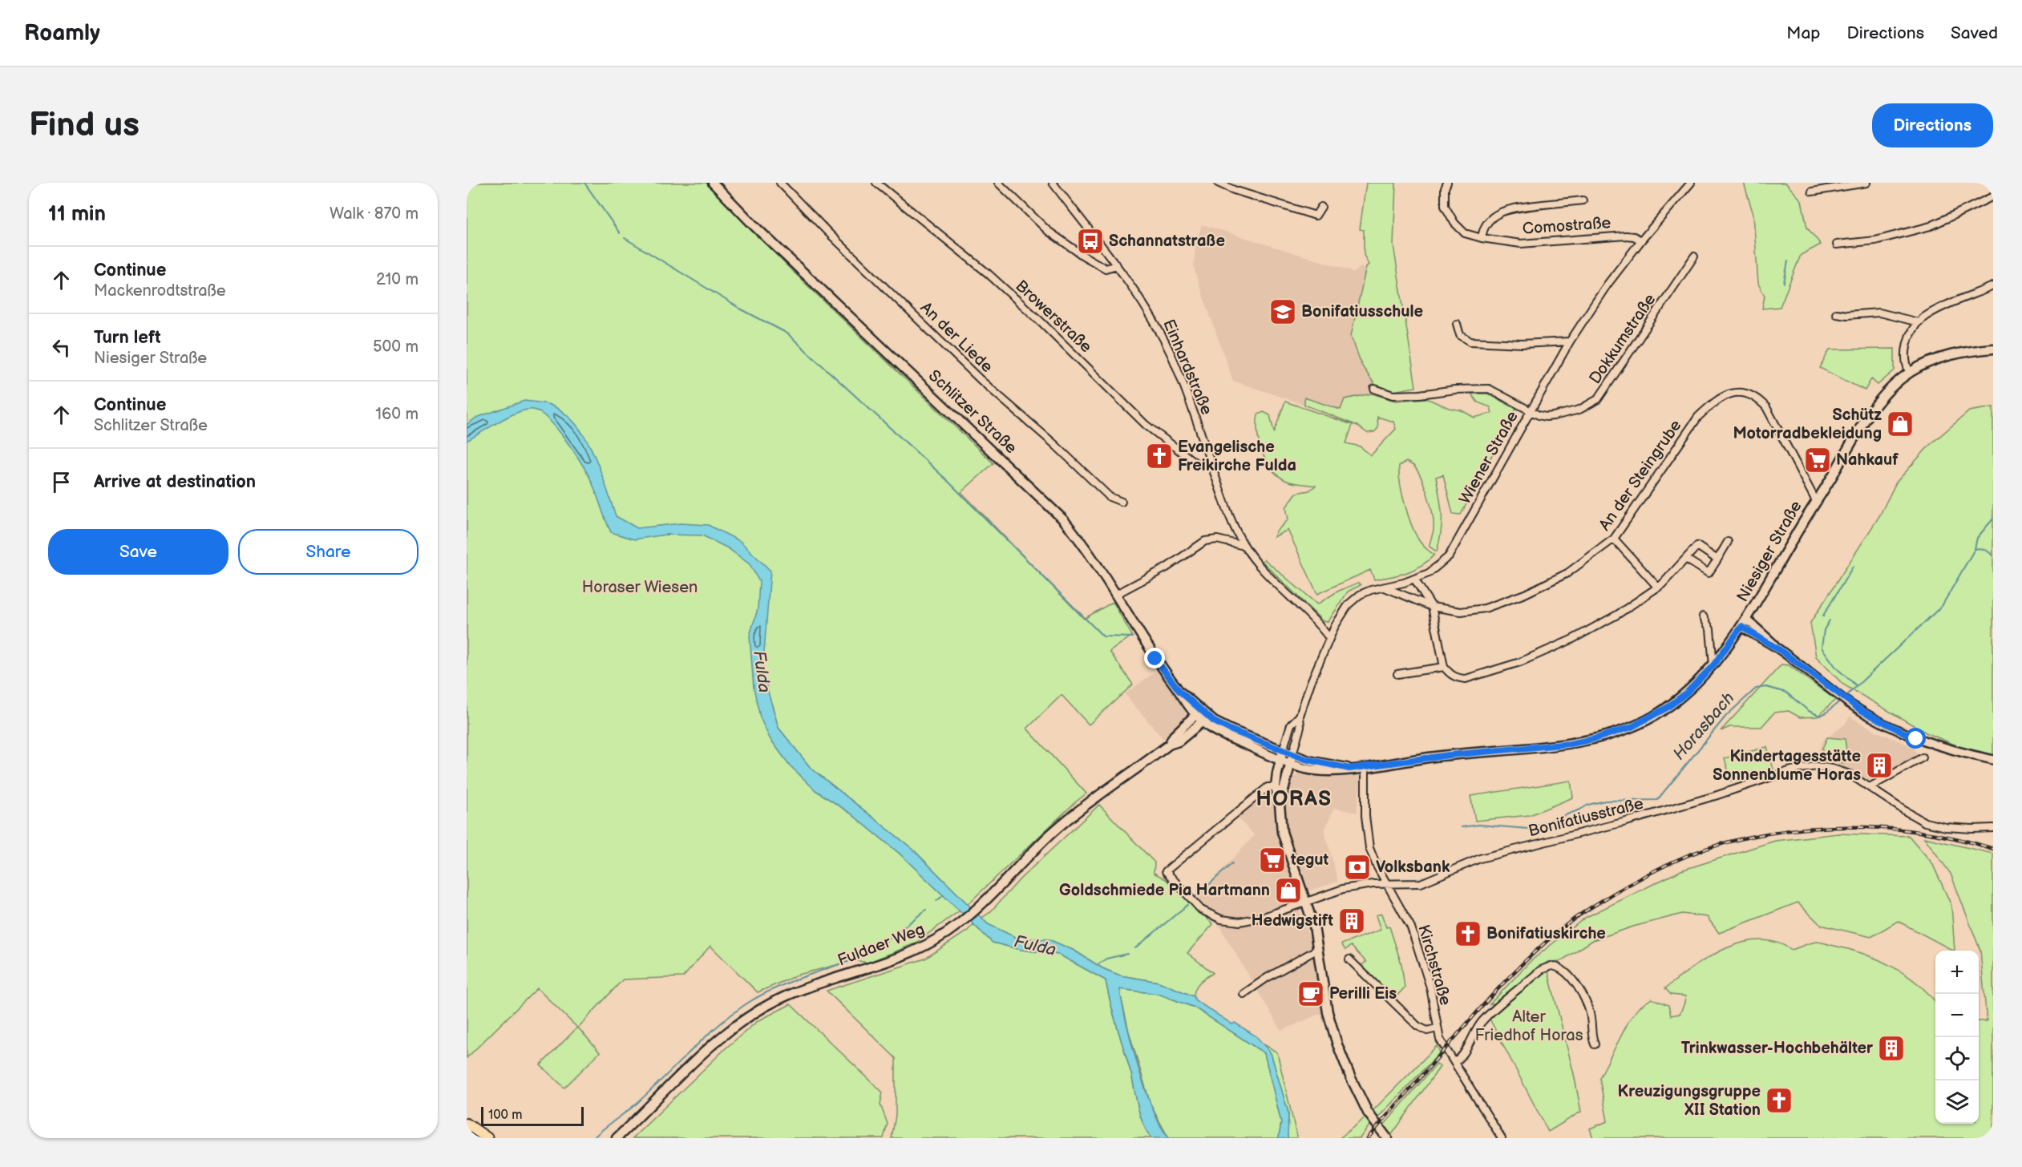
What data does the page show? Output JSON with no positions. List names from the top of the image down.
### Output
{
  "streets": {
    "main road": ["Schlitzer Straße", "Niesiger Straße", "Fuldaer Weg"],
    "street": [
      "Comostraße",
      "Browerstraße",
      "An der Liede",
      "Dokkumstraße",
      "Einhardstraße",
      "Wiener Straße",
      "An der Steingrube",
      "Bonifatiusstraße",
      "Kirchstraße"
    ]
  },
  "crossings": [
    ["Comostraße", "Wiener Straße"],
    ["Browerstraße", "Einhardstraße"],
    ["Dokkumstraße", "Wiener Straße"],
    ["Einhardstraße", "Wiener Straße"],
    ["Schlitzer Straße", "Wiener Straße"],
    ["Schlitzer Straße", "Niesiger Straße"],
    ["Schlitzer Straße", "Fuldaer Weg"],
    ["Wiener Straße", "An der Steingrube"],
    ["Wiener Straße", "Niesiger Straße"],
    ["An der Steingrube", "Niesiger Straße"],
    ["Niesiger Straße", "Kirchstraße"],
    ["Bonifatiusstraße", "Kirchstraße"]
  ],
  "districts": ["HORAS"],
  "water": ["Fulda", "Horasbach"],
  "parks": ["Horaser Wiesen", "Alter Friedhof Horas"],
  "places": {
    "bus stop": ["Schannatstraße"],
    "school or university": ["Bonifatiusschule"],
    "shop": ["Schütz Motorradbekleidung", "Goldschmiede Pia Hartmann"],
    "church": ["Evangelische Freikirche Fulda", "Bonifatiuskirche", "Kreuzigungsgruppe XII Station"],
    "supermarket": ["Nahkauf", "tegut"],
    "building": ["Kindertagesstätte Sonnenblume Horas", "Hedwigstift", "Trinkwasser-Hochbehälter"],
    "bank": ["Volksbank"],
    "cafe": ["Perilli Eis"]
  },
  "scale_bar": "100 m",
  "page": {
    "header": "Roamly",
    "nav": ["Map", "Directions", "Saved"],
    "buttons": [
      "Directions",
      ["Save", "Share"]
    ],
    "title": "Find us",
    "heading": ["11 min", "Walk · 870 m"],
    "list": [
      ["Continue", "Mackenrodtstraße", "210 m"],
      ["Turn left", "Niesiger Straße", "500 m"],
      ["Continue", "Schlitzer Straße", "160 m"],
      "Arrive at destination"
    ],
    "map_buttons": ["+", "−"],
    "scale": "100 m"
  }
}
